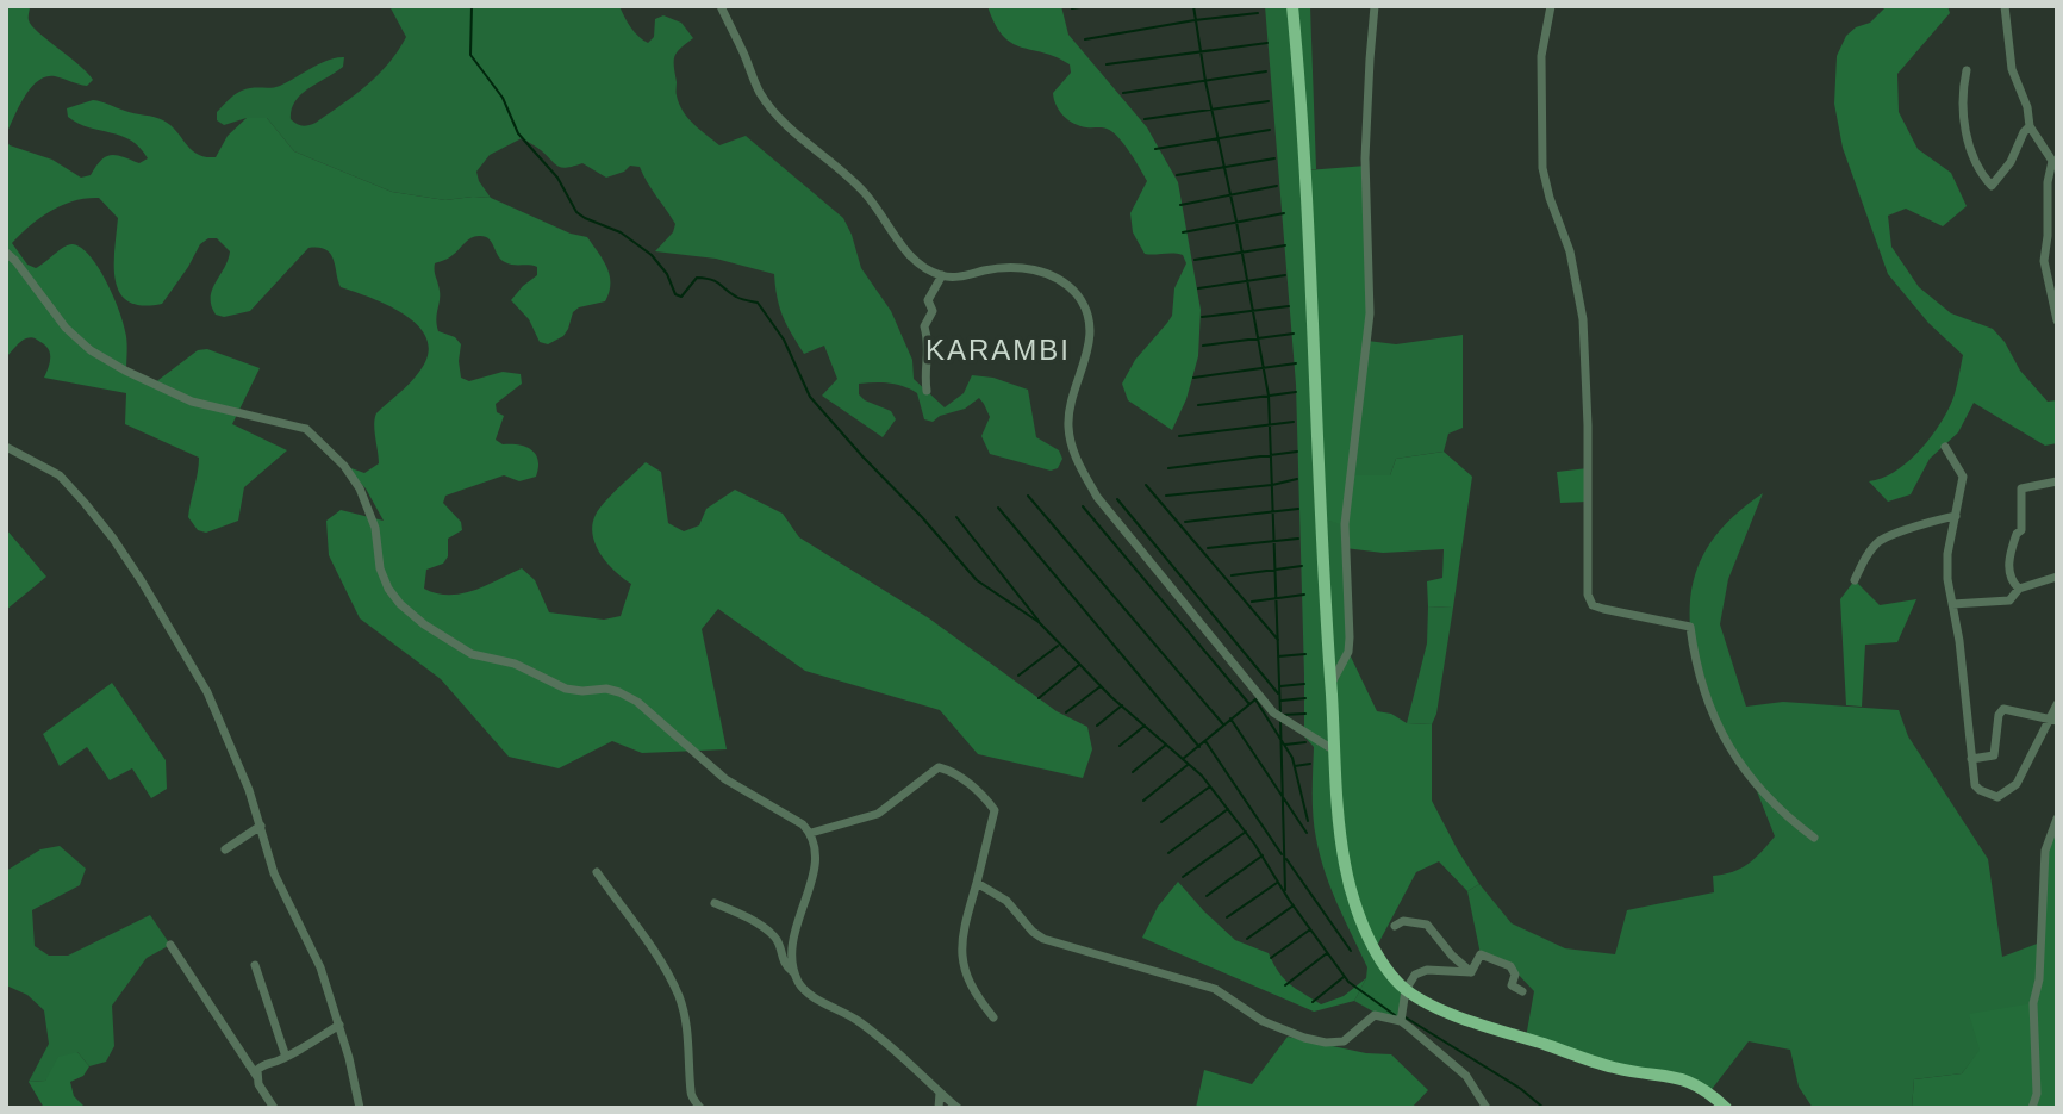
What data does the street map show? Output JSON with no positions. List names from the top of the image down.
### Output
{
  "districts": ["KARAMBI"]
}
